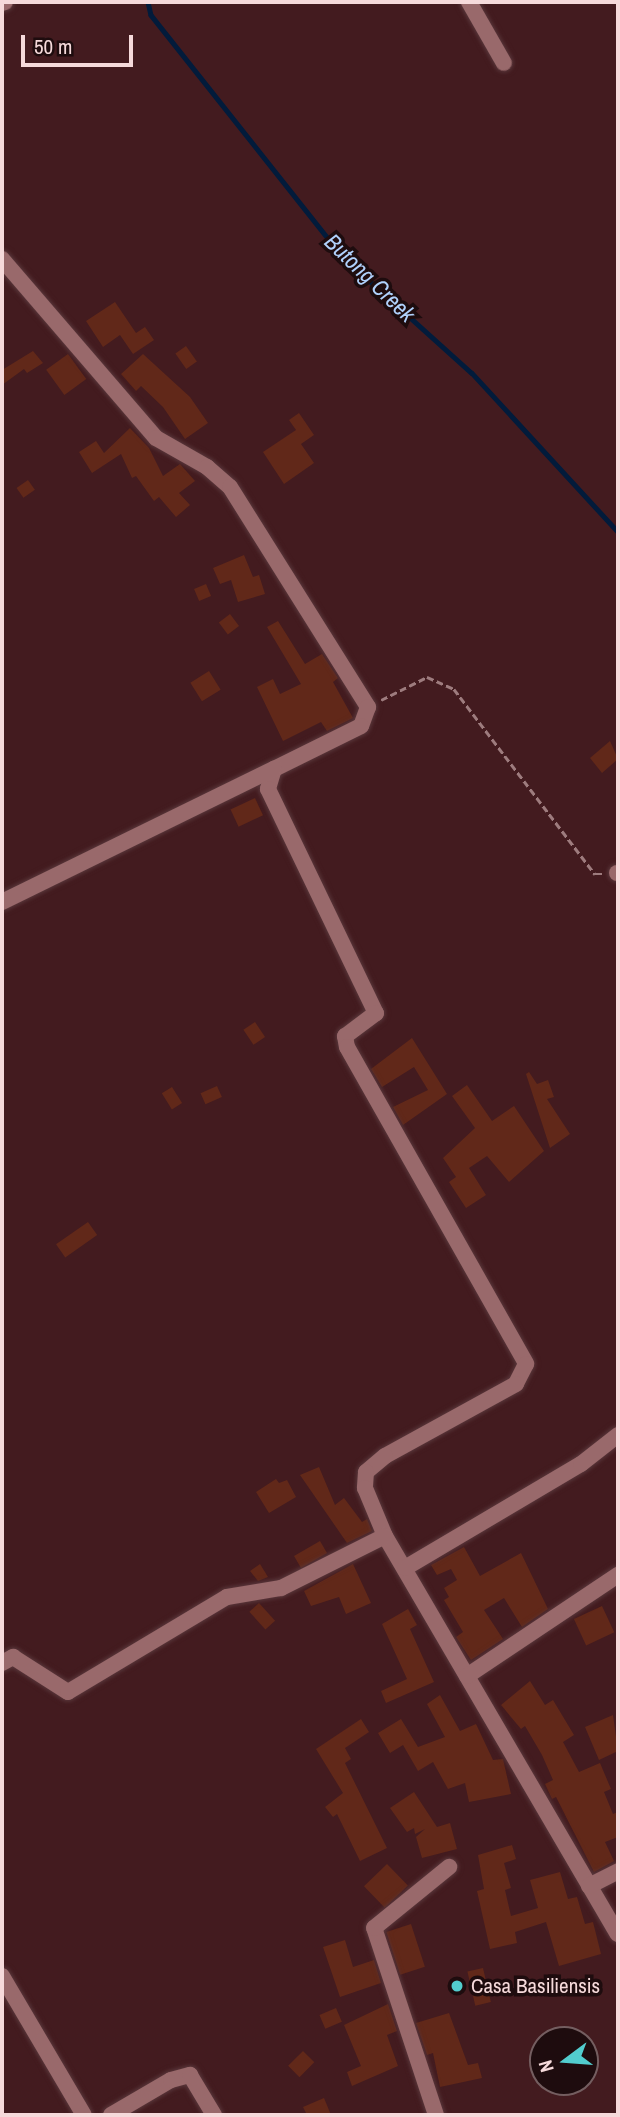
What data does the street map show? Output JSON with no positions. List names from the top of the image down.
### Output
{
  "water": ["Butong Creek"],
  "places": ["Casa Basiliensis"],
  "scale_bar": "50 m",
  "north": "left"
}
